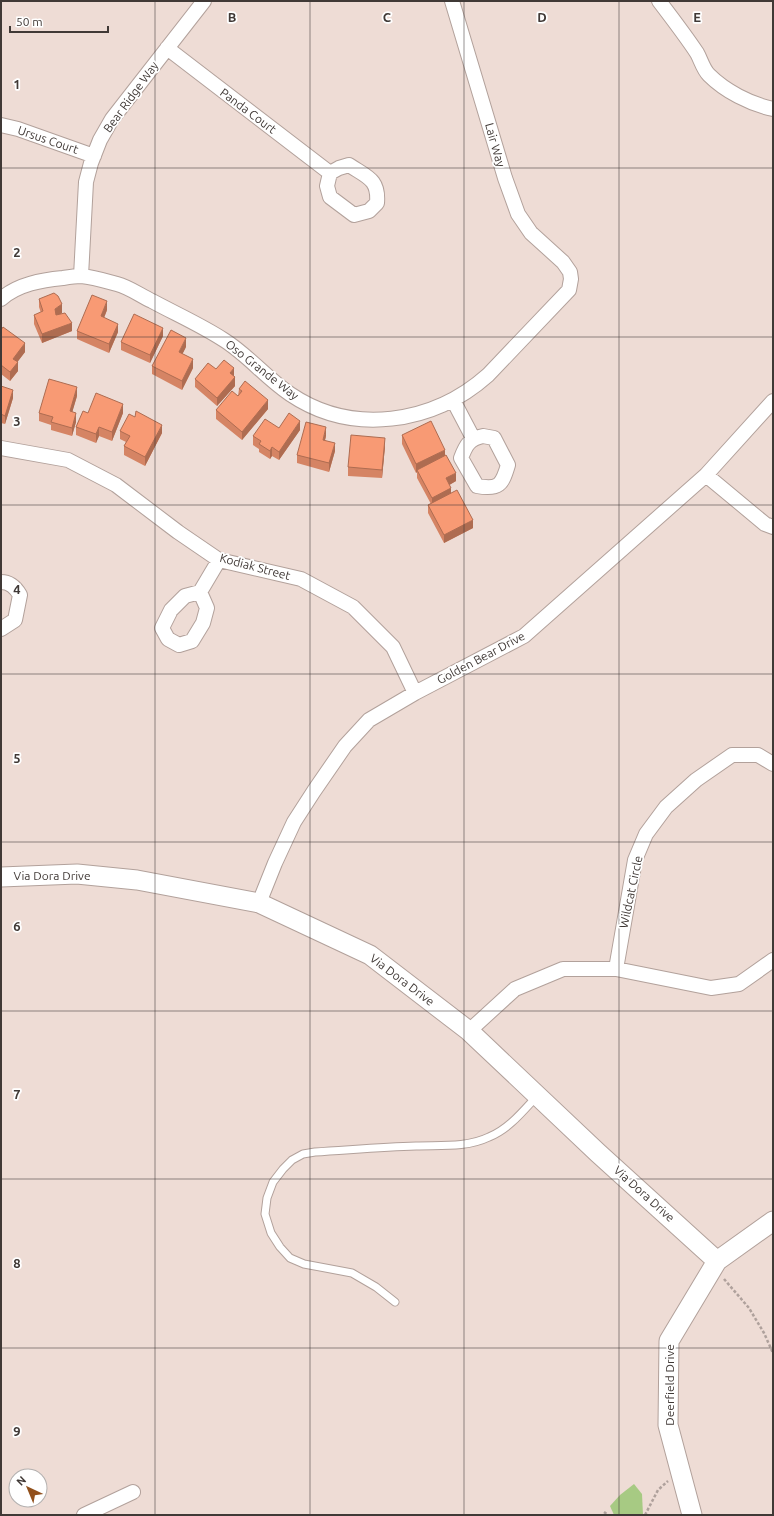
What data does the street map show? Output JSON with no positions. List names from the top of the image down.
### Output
{
  "streets": {
    "street": [
      "Bear Ridge Way",
      "Panda Court",
      "Ursus Court",
      "Lair Way",
      "Oso Grande Way",
      "Kodiak Street",
      "Golden Bear Drive",
      "Via Dora Drive",
      "Wildcat Circle",
      "Deerfield Drive"
    ]
  },
  "crossings": [
    ["Bear Ridge Way", "Panda Court"],
    ["Bear Ridge Way", "Ursus Court"],
    ["Bear Ridge Way", "Oso Grande Way"],
    ["Lair Way", "Oso Grande Way"],
    ["Kodiak Street", "Golden Bear Drive"],
    ["Golden Bear Drive", "Via Dora Drive"],
    ["Via Dora Drive", "Deerfield Drive"]
  ],
  "scale_bar": "50 m",
  "north": "top left",
  "grid": {
    "columns": [
      "B",
      "C",
      "D",
      "E"
    ],
    "rows": [
      "1",
      "2",
      "3",
      "4",
      "5",
      "6",
      "7",
      "8",
      "9"
    ]
  }
}
